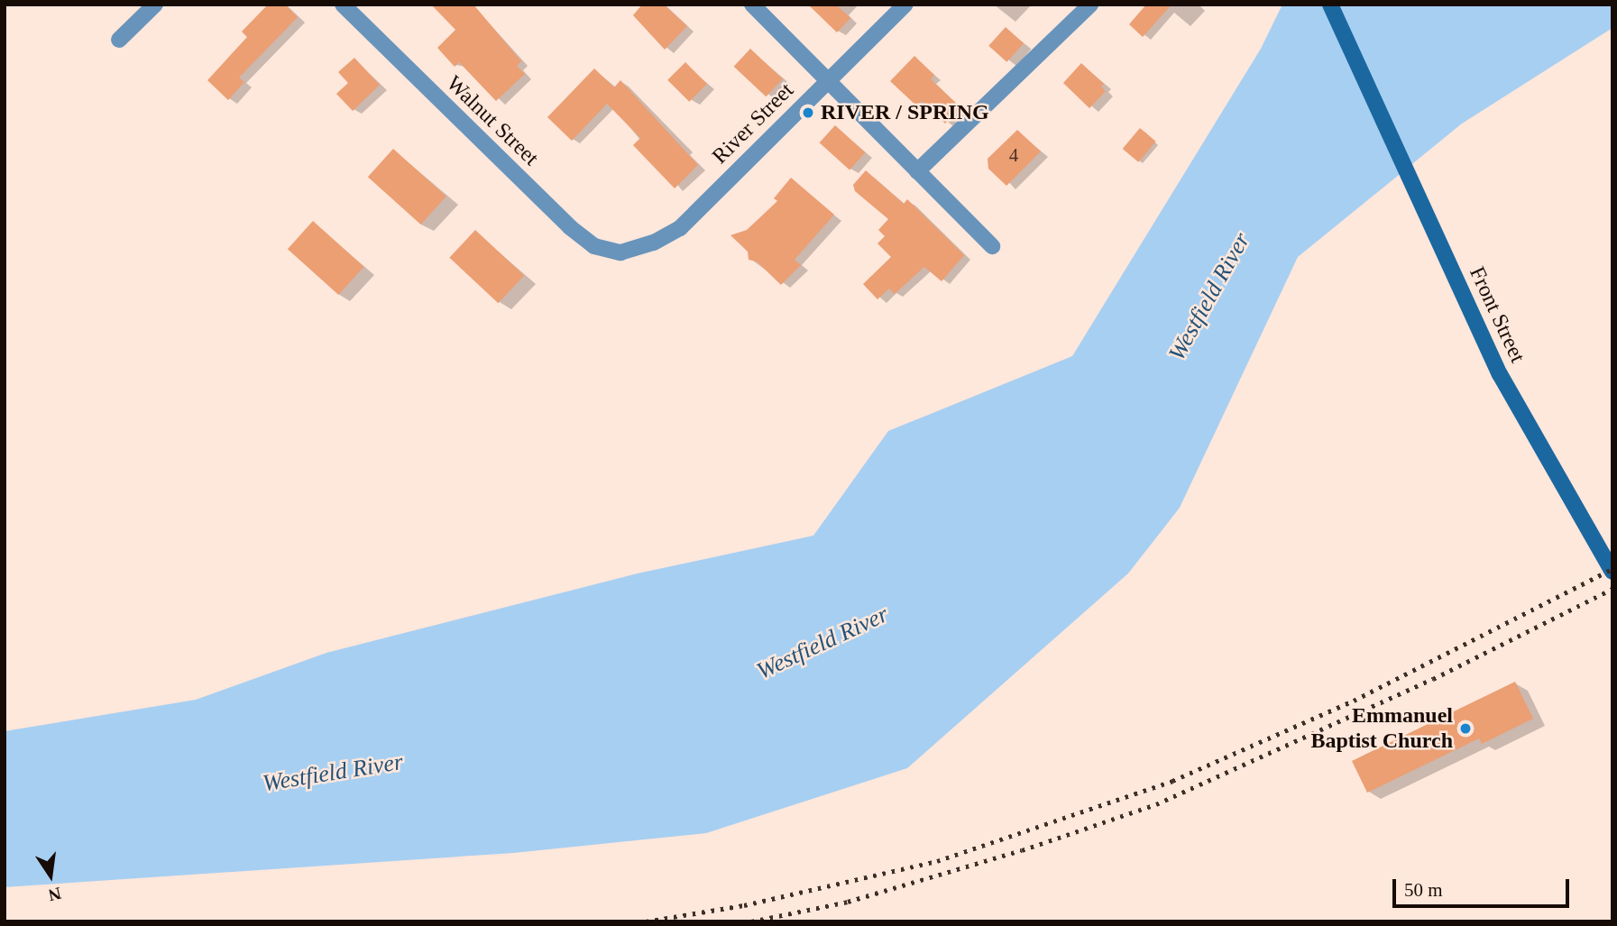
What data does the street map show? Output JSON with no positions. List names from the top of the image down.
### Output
{
  "streets": {
    "main road": ["Front Street"],
    "street": ["Walnut Street", "River Street"]
  },
  "crossings": [
    ["Walnut Street", "River Street"]
  ],
  "water": ["Westfield River"],
  "places": ["RIVER / SPRING", "Emmanuel Baptist Church"],
  "house_numbers": ["4"],
  "scale_bar": "50 m",
  "north": "bottom"
}
